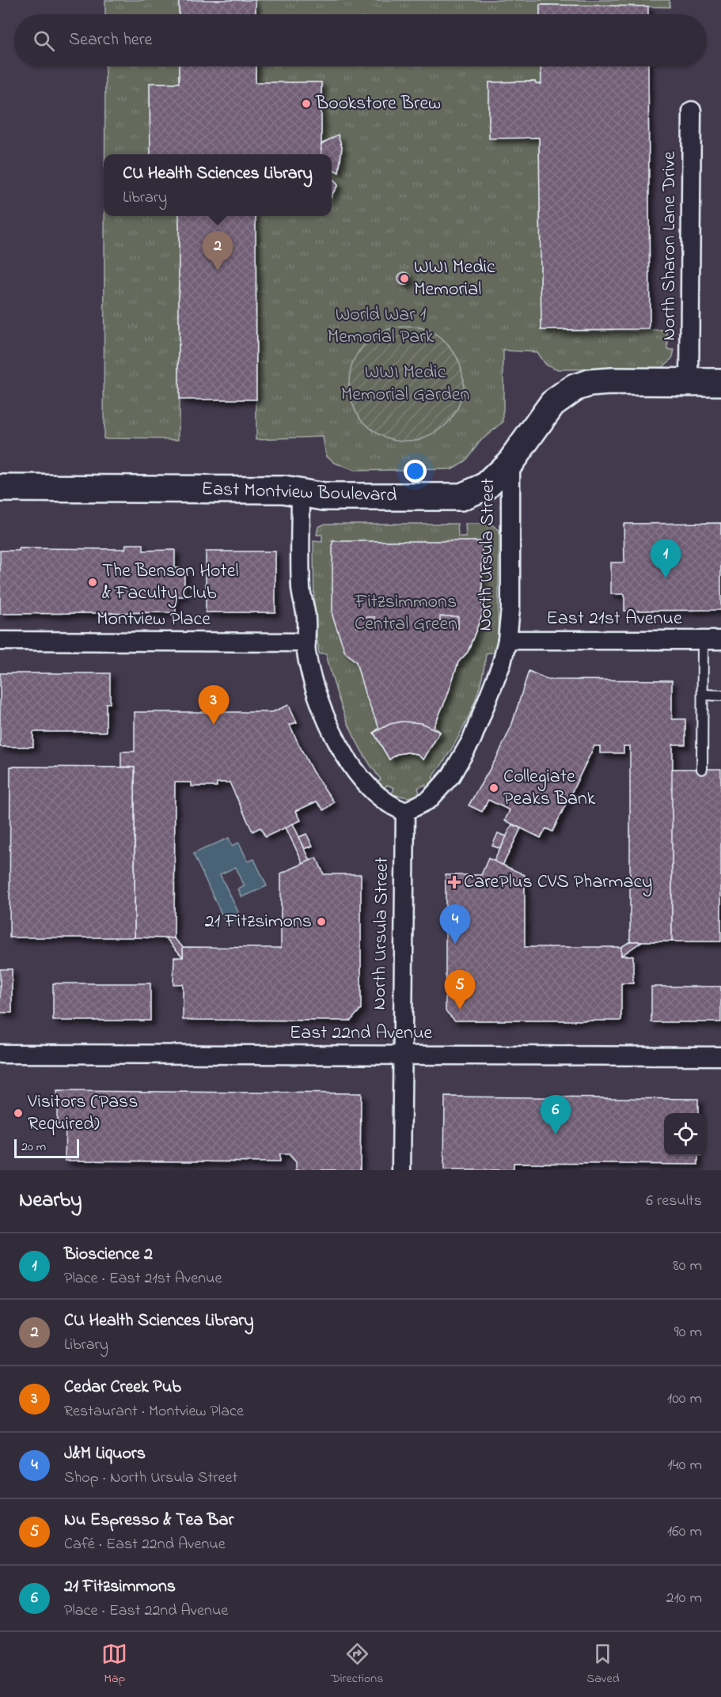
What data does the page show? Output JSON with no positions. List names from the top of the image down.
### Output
{
  "streets": {
    "street": [
      "North Sharon Lane Drive",
      "East Montview Boulevard",
      "North Ursula Street",
      "East 21st Avenue",
      "Montview Place",
      "East 22nd Avenue"
    ]
  },
  "crossings": [
    ["North Sharon Lane Drive", "East Montview Boulevard"],
    ["East Montview Boulevard", "North Ursula Street"],
    ["North Ursula Street", "East 21st Avenue"],
    ["North Ursula Street", "East 22nd Avenue"]
  ],
  "parks": ["World War 1 Memorial Park", "WWI Medic Memorial Garden", "Fitzsimmons Central Green"],
  "places": {
    "other": [
      "Bookstore Brew",
      "WWI Medic Memorial",
      "The Benson Hotel & Faculty Club",
      "Collegiate Peaks Bank",
      "21 Fitzsimons",
      "Visitors (Pass Required)"
    ],
    "health": ["CarePlus CVS Pharmacy"]
  },
  "scale_bar": "20 m",
  "page": {
    "search": "Search here",
    "popup": ["CU Health Sciences Library", "Library"],
    "pins": [
      "2",
      "1",
      "3",
      "4",
      "5",
      "6"
    ],
    "scale": "20 m",
    "heading": ["Nearby", "6 results"],
    "list": [
      {
        "mark": "1",
        "name": "Bioscience 2",
        "note": "Place · East 21st Avenue",
        "value": "80 m"
      },
      {
        "mark": "2",
        "name": "CU Health Sciences Library",
        "note": "Library",
        "value": "90 m"
      },
      {
        "mark": "3",
        "name": "Cedar Creek Pub",
        "note": "Restaurant · Montview Place",
        "value": "100 m"
      },
      {
        "mark": "4",
        "name": "J&M Liquors",
        "note": "Shop · North Ursula Street",
        "value": "140 m"
      },
      {
        "mark": "5",
        "name": "Nu Espresso & Tea Bar",
        "note": "Café · East 22nd Avenue",
        "value": "160 m"
      },
      {
        "mark": "6",
        "name": "21 Fitzsimmons",
        "note": "Place · East 22nd Avenue",
        "value": "210 m"
      }
    ],
    "nav": ["Map", "Directions", "Saved"]
  }
}
